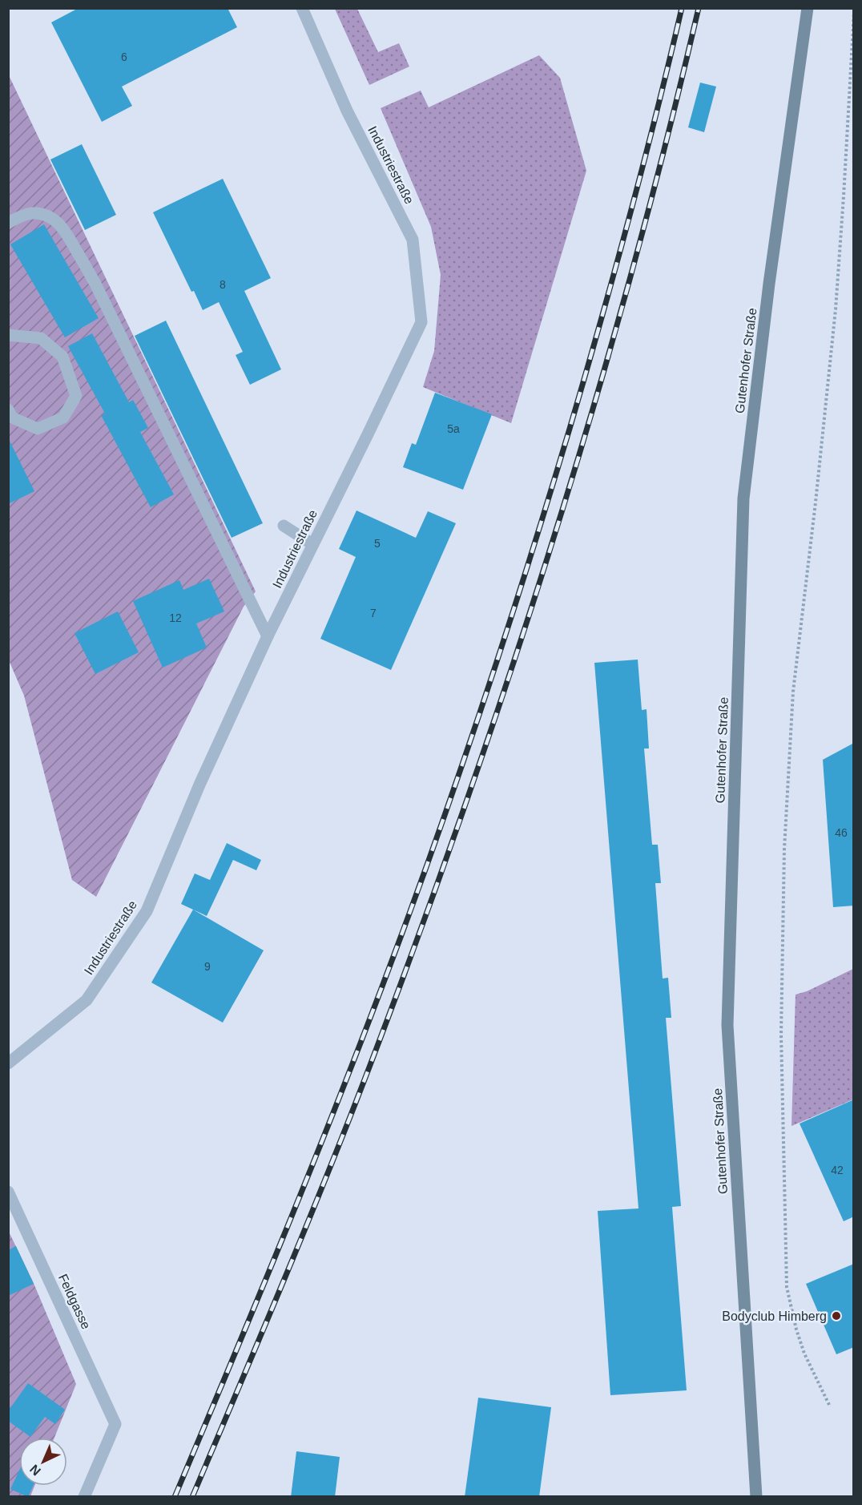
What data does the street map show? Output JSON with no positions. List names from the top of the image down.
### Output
{
  "streets": {
    "street": ["Industriestraße", "Gutenhofer Straße", "Feldgasse"]
  },
  "places": ["Bodyclub Himberg"],
  "house_numbers": [
    "6",
    "8",
    "5a",
    "5",
    "7",
    "12",
    "46",
    "9",
    "42"
  ],
  "north": "bottom left"
}
